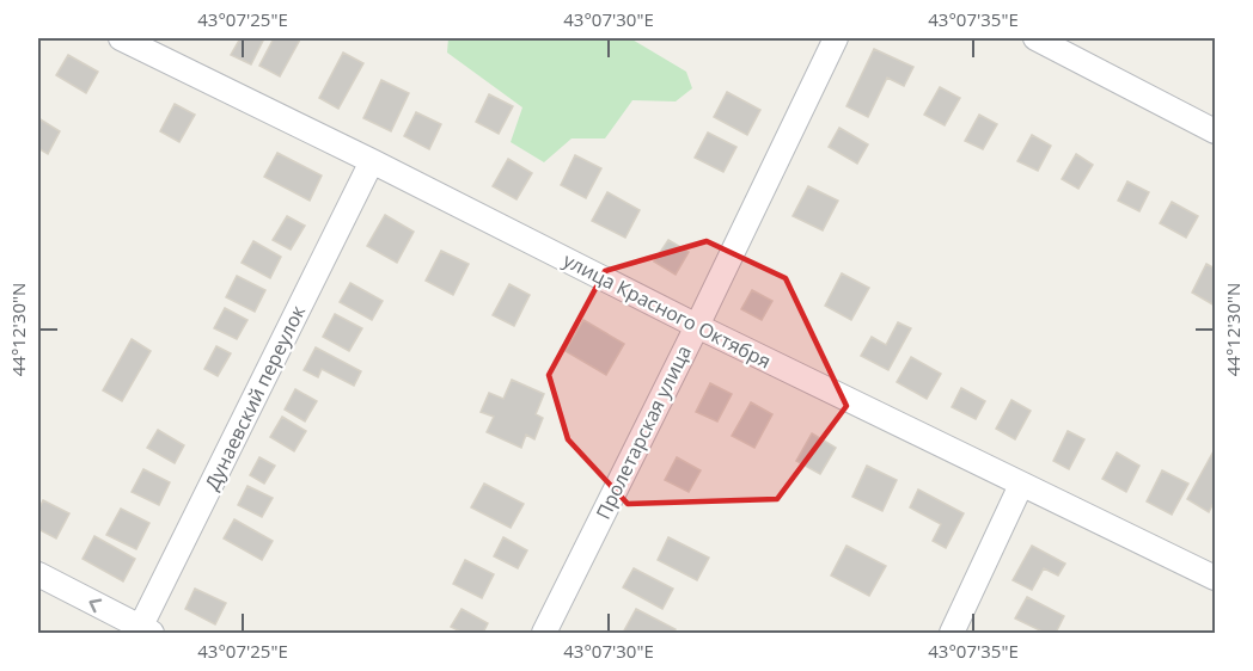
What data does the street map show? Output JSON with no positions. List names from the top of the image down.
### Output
{
  "streets": {
    "street": ["улица Красного Октября", "Дунаевский переулок", "Пролетарская улица"]
  },
  "crossings": [
    ["улица Красного Октября", "Дунаевский переулок"],
    ["улица Красного Октября", "Пролетарская улица"]
  ],
  "coordinates": [
    "43°07'25\"E",
    "43°07'30\"E",
    "43°07'35\"E",
    "44°12'30\"N"
  ]
}
